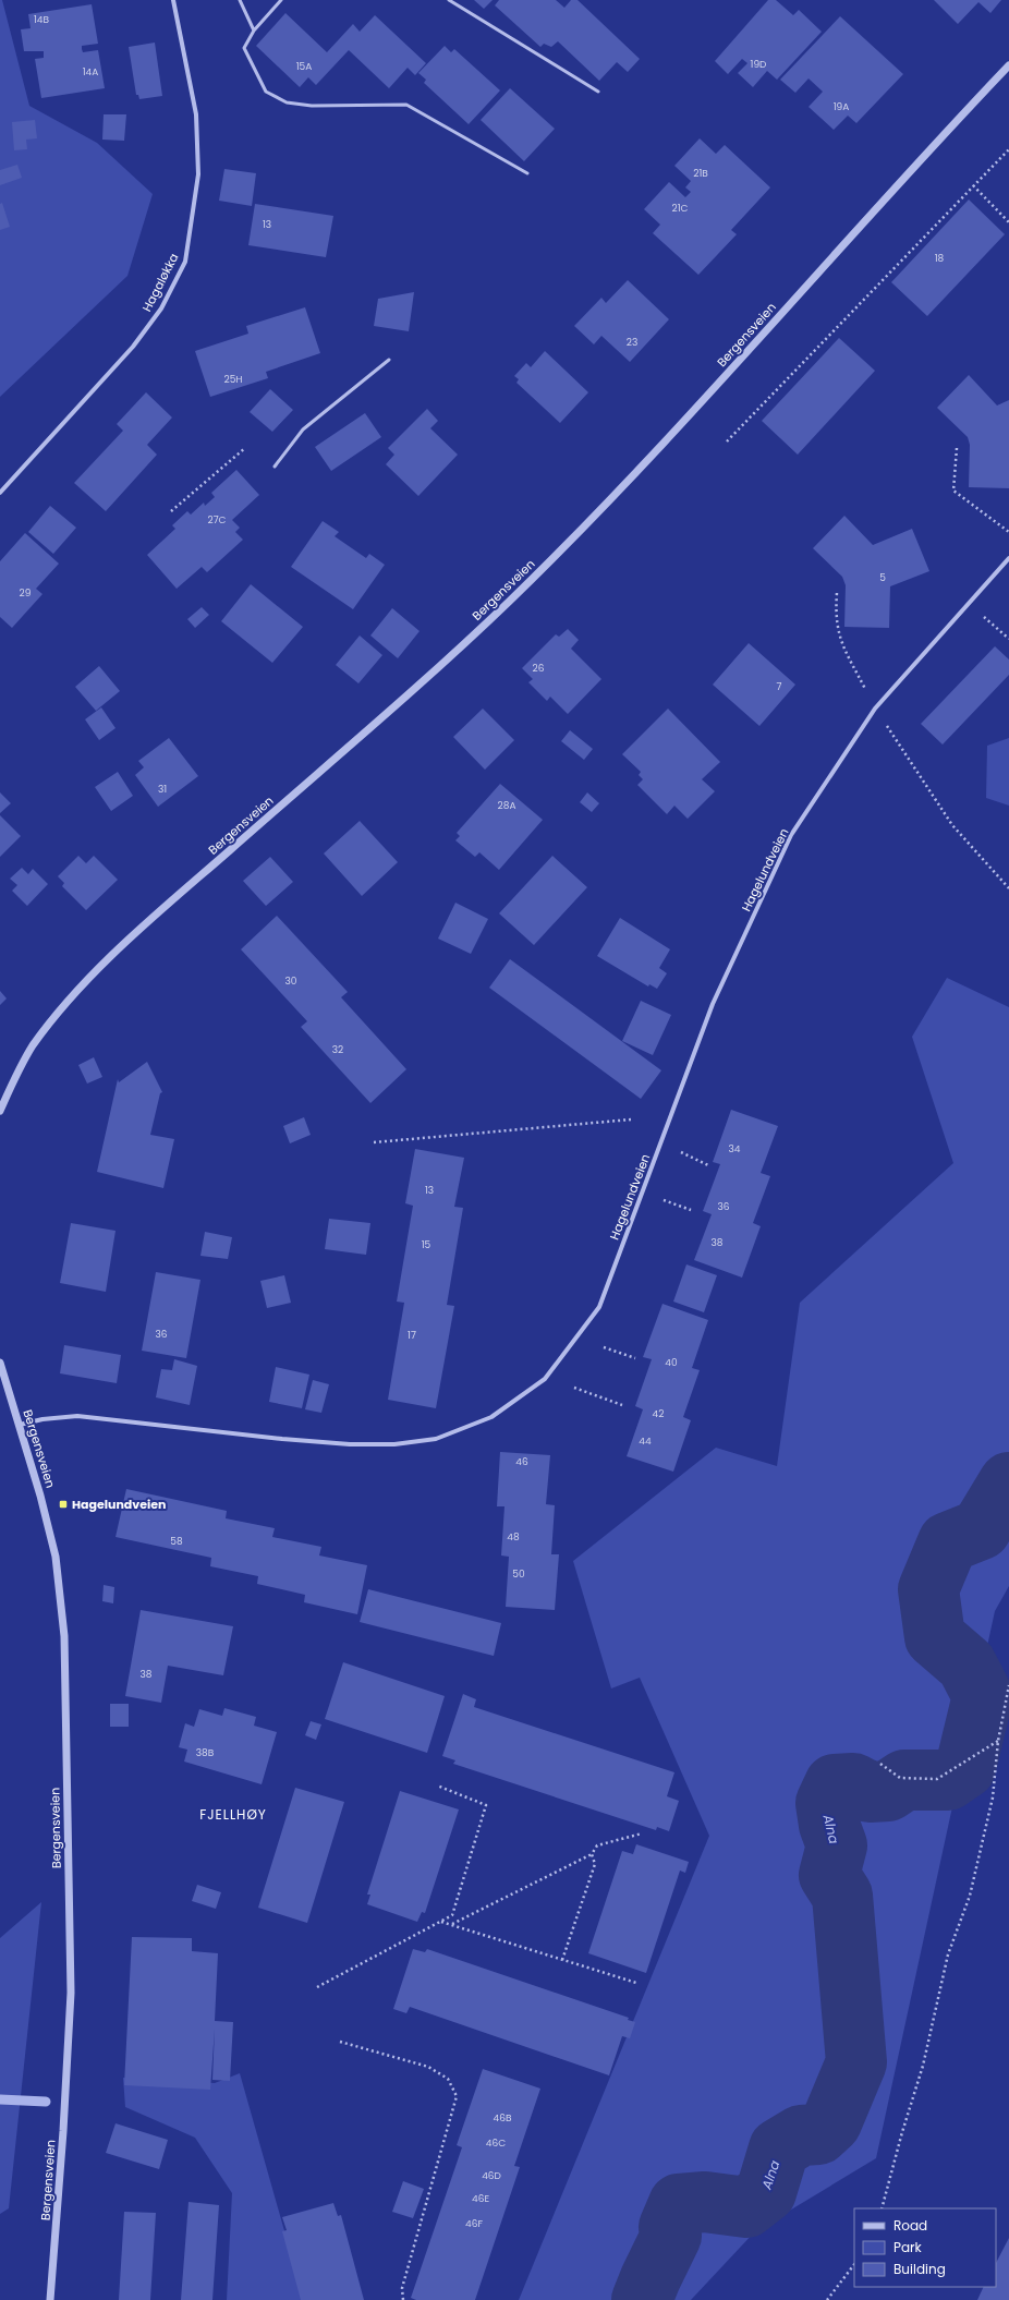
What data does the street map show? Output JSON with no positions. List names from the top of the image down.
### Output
{
  "streets": {
    "street": ["Hagaløkka", "Bergensveien", "Hagelundveien"]
  },
  "crossings": [
    ["Bergensveien", "Hagelundveien"]
  ],
  "districts": ["FJELLHØY"],
  "water": ["Alna"],
  "places": {
    "transit": ["Hagelundveien"]
  },
  "house_numbers": [
    "14B",
    "19D",
    "15A",
    "14A",
    "19A",
    "21B",
    "21C",
    "13",
    "18",
    "23",
    "25H",
    "27C",
    "5",
    "29",
    "26",
    "7",
    "31",
    "28A",
    "30",
    "32",
    "34",
    "13",
    "36",
    "38",
    "15",
    "36",
    "17",
    "40",
    "42",
    "44",
    "46",
    "48",
    "58",
    "50",
    "38",
    "38B",
    "46B",
    "46C",
    "46D",
    "46E",
    "46F"
  ],
  "legend": ["Road", "Park", "Building"]
}
